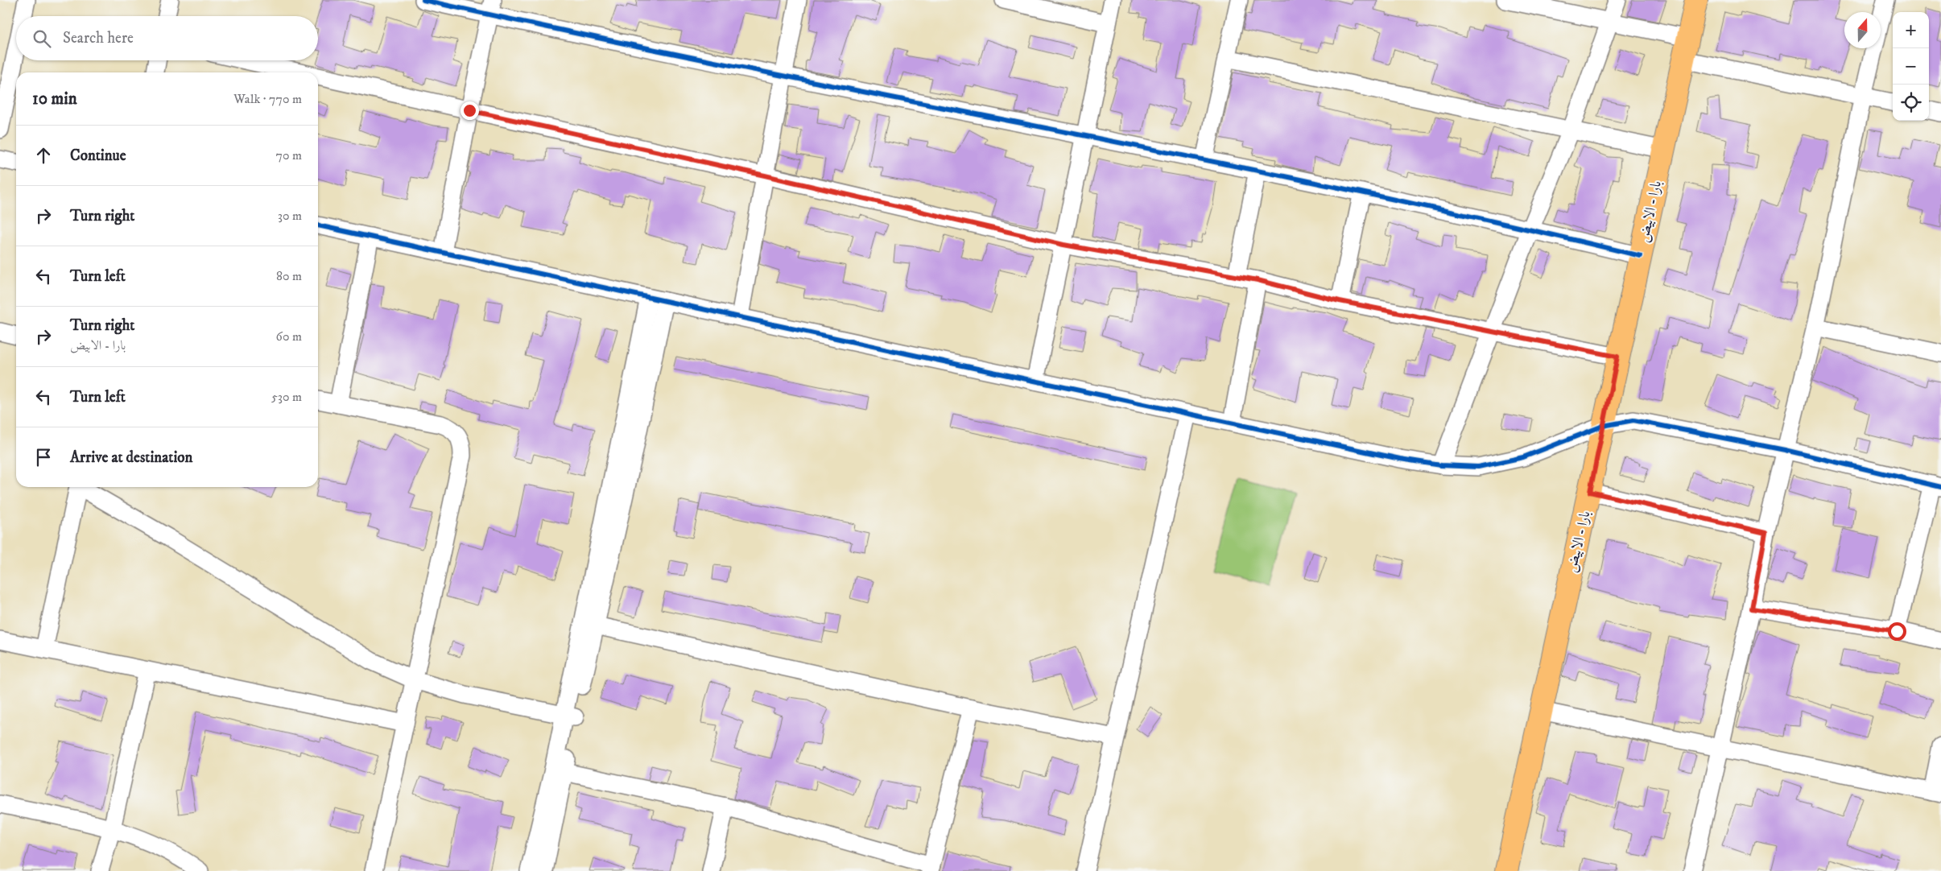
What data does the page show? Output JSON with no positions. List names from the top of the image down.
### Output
{
  "streets": {
    "main road": ["بارا - الابيض"]
  },
  "north": "top",
  "page": {
    "map_buttons": ["+", "−"],
    "search": "Search here",
    "heading": ["10 min", "Walk · 770 m"],
    "list": [
      ["Continue", "70 m"],
      ["Turn right", "30 m"],
      ["Turn left", "80 m"],
      ["Turn right", "بارا - الابيض", "60 m"],
      ["Turn left", "530 m"],
      "Arrive at destination"
    ]
  }
}
